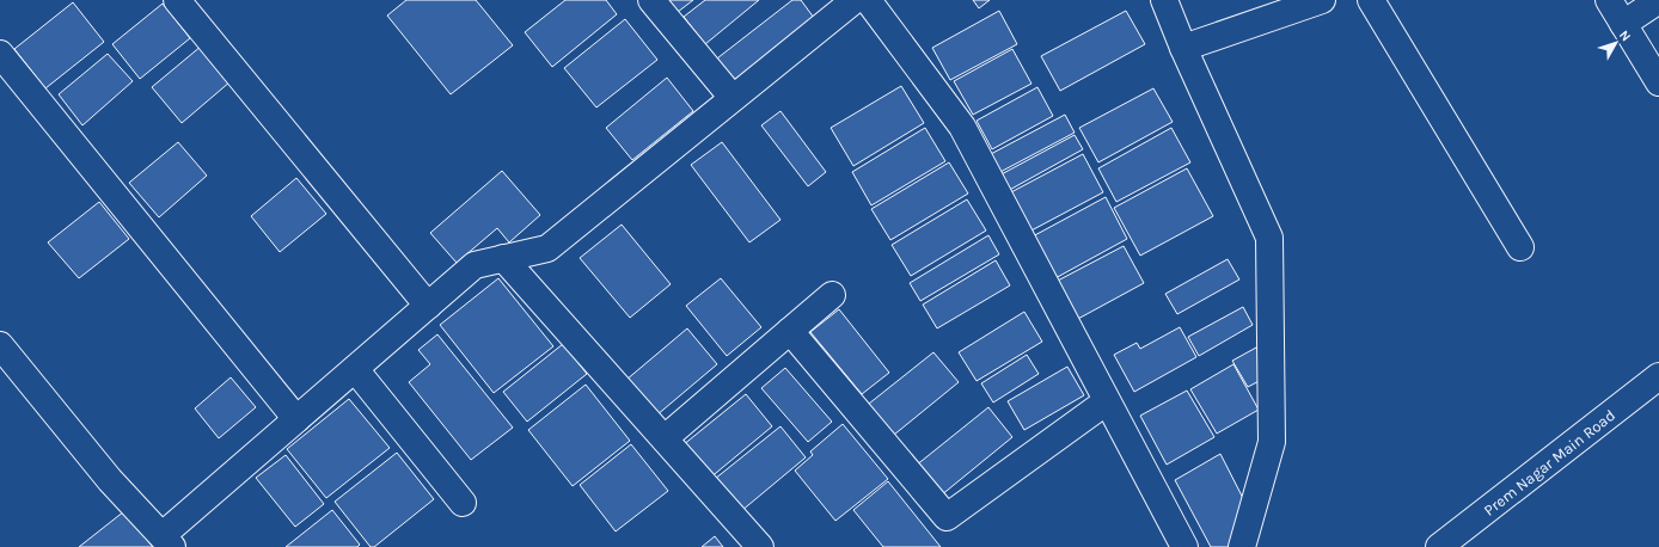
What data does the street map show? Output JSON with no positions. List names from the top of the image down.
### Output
{
  "streets": {
    "street": ["Prem Nagar Main Road"]
  },
  "north": "top right"
}
